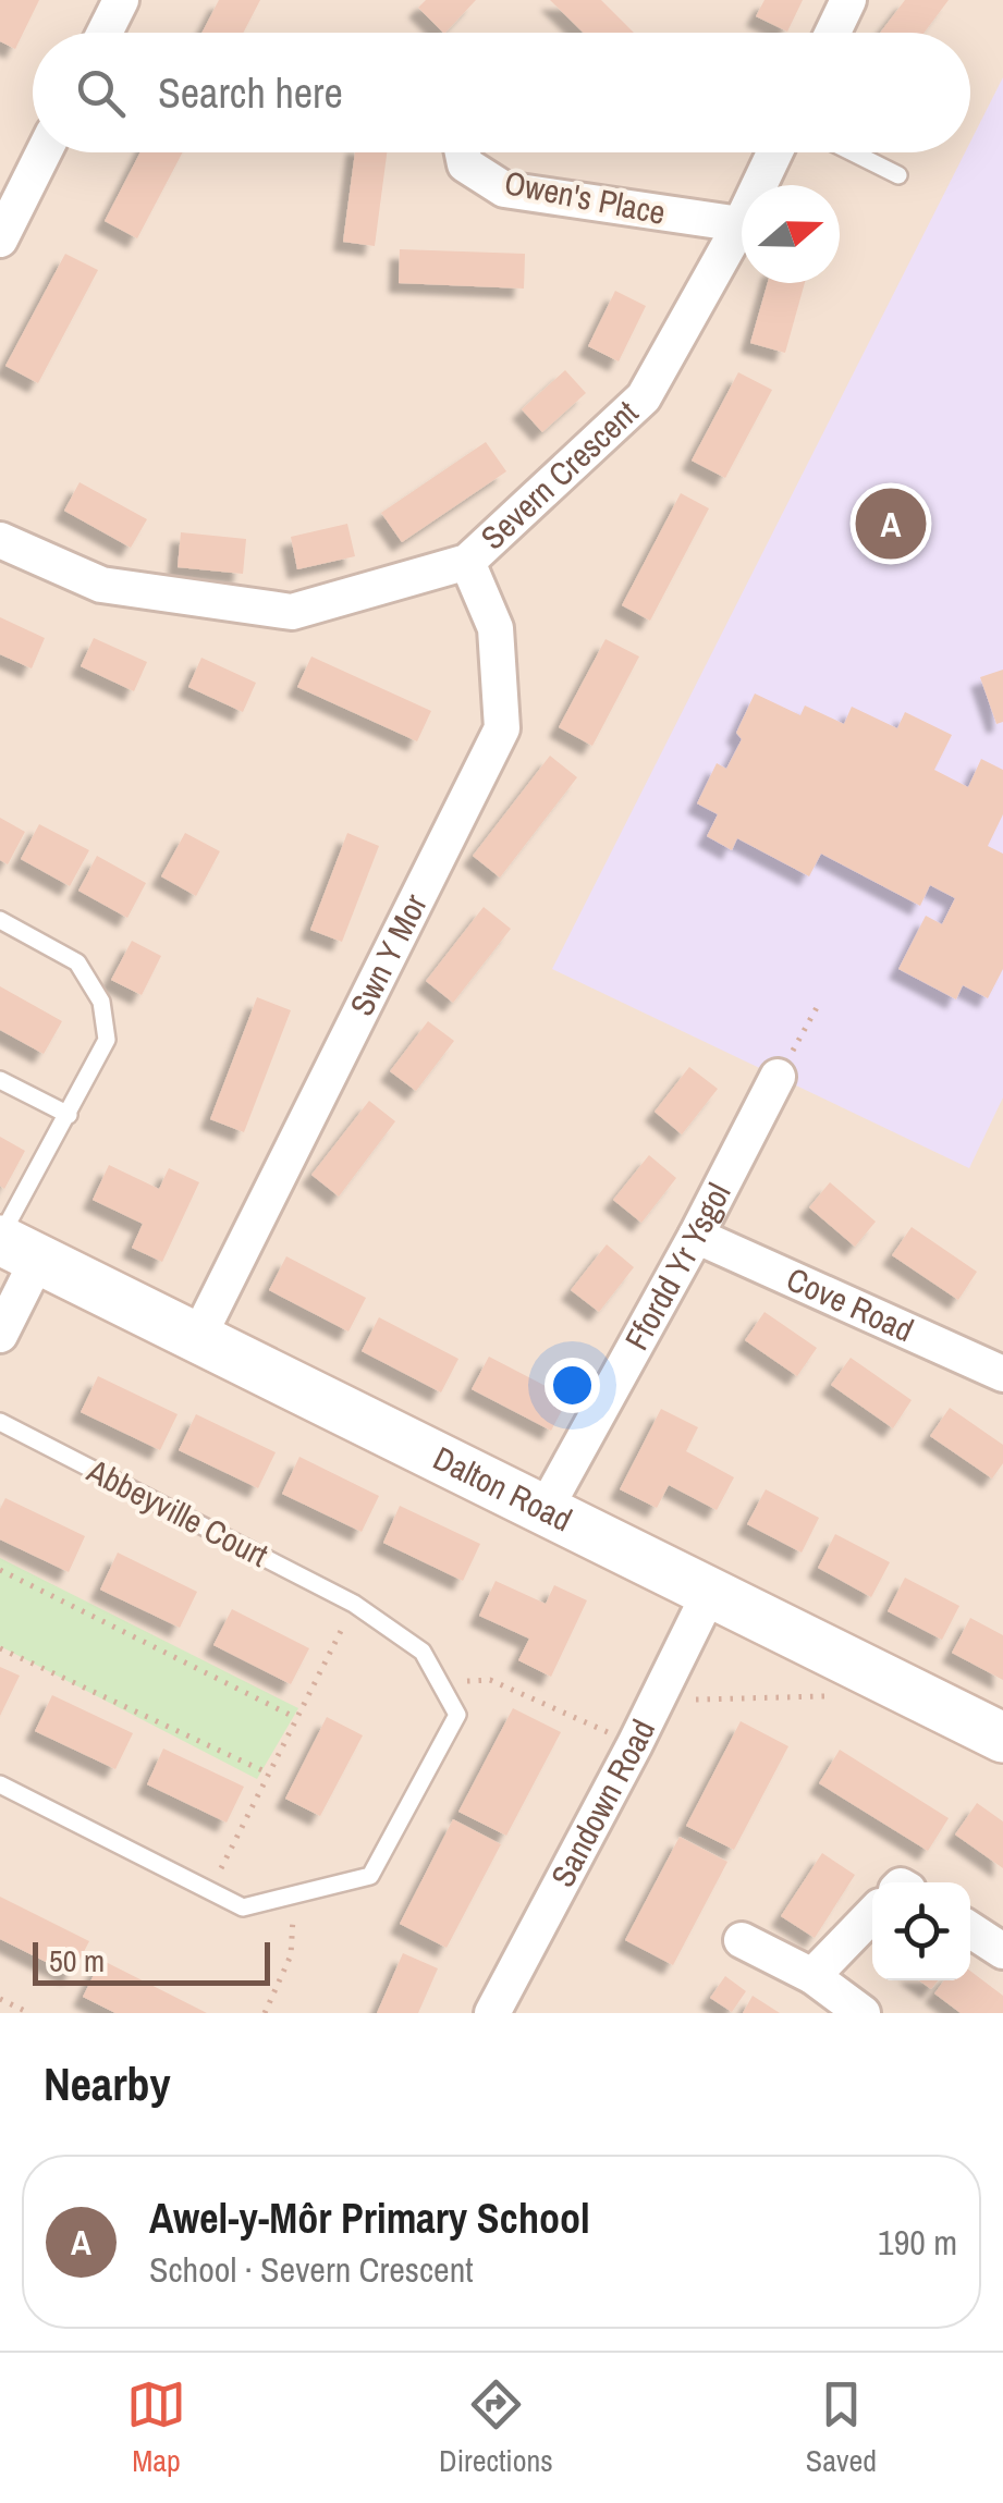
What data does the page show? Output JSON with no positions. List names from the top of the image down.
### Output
{
  "streets": {
    "street": [
      "Owen's Place",
      "Severn Crescent",
      "Swn Y Mor",
      "Ffordd Yr Ysgol",
      "Cove Road",
      "Dalton Road",
      "Sandown Road"
    ],
    "lane": ["Abbeyville Court"]
  },
  "crossings": [
    ["Owen's Place", "Severn Crescent"],
    ["Severn Crescent", "Swn Y Mor"],
    ["Swn Y Mor", "Dalton Road"],
    ["Ffordd Yr Ysgol", "Cove Road"],
    ["Ffordd Yr Ysgol", "Dalton Road"],
    ["Dalton Road", "Sandown Road"]
  ],
  "scale_bar": "50 m",
  "north": "right",
  "page": {
    "search": "Search here",
    "pins": "A",
    "scale": "50 m",
    "heading": "Nearby",
    "list": [
      {
        "mark": "A",
        "name": "Awel-y-Môr Primary School",
        "note": "School · Severn Crescent",
        "value": "190 m"
      }
    ],
    "nav": ["Map", "Directions", "Saved"]
  }
}
